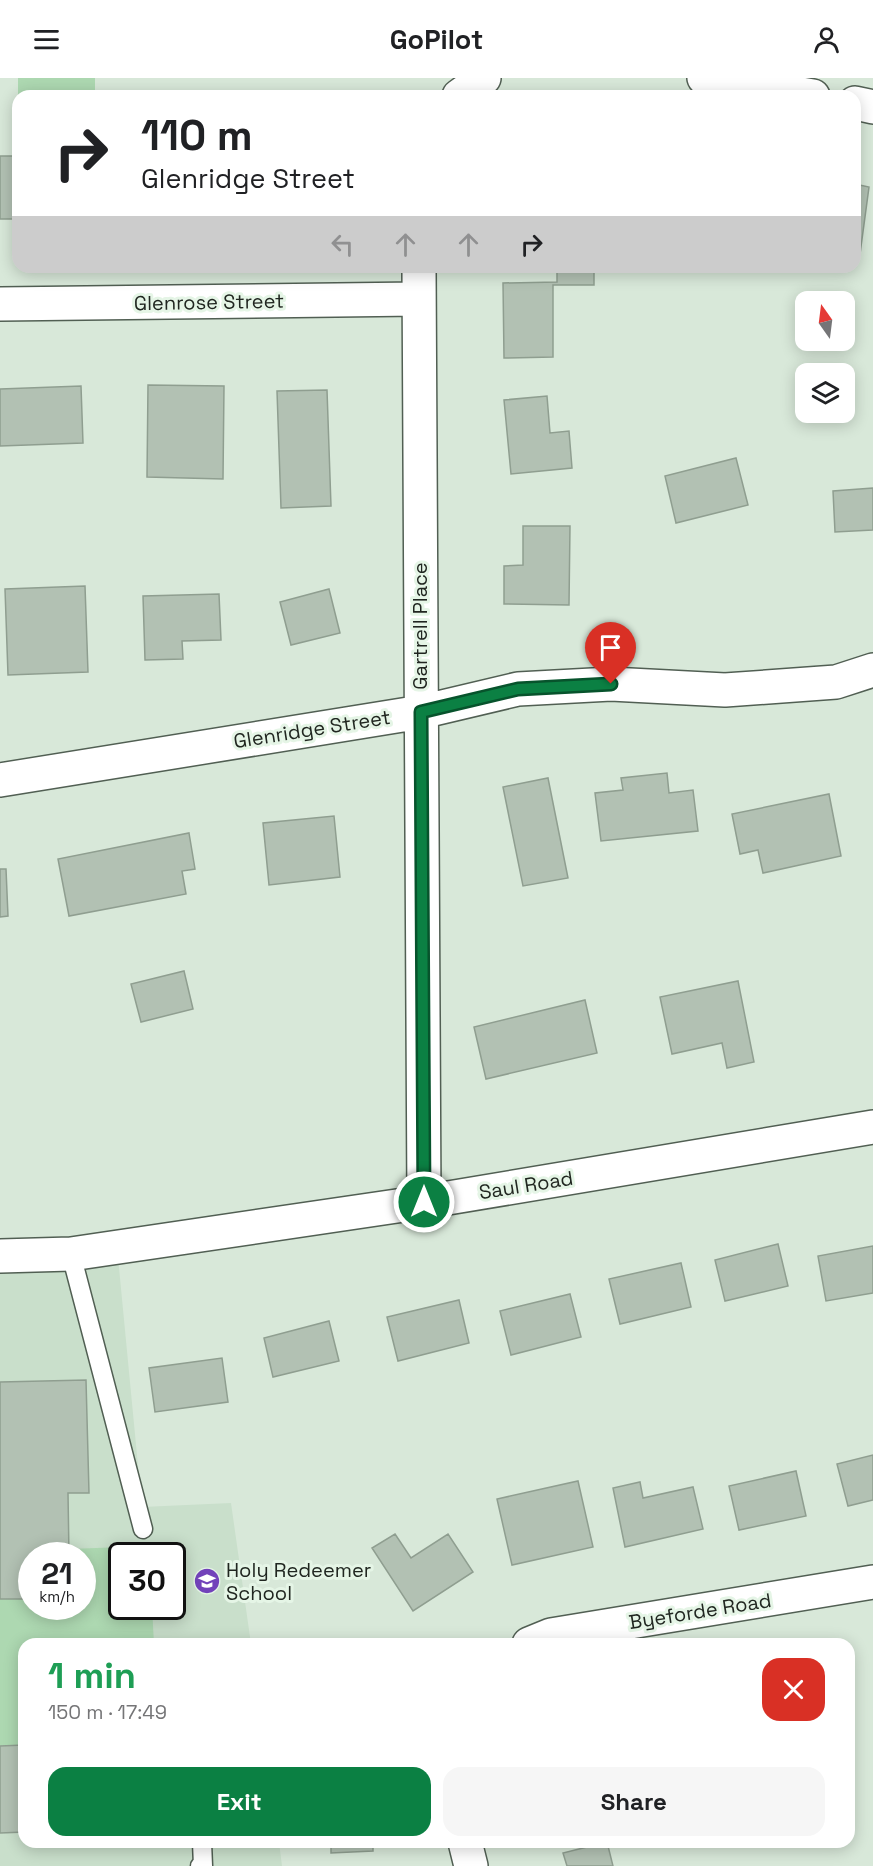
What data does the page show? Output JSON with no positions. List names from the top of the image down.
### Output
{
  "streets": {
    "street": [
      "Glenrose Street",
      "Gartrell Place",
      "Glenridge Street",
      "Saul Road",
      "Byeforde Road"
    ]
  },
  "crossings": [
    ["Glenrose Street", "Gartrell Place"],
    ["Gartrell Place", "Glenridge Street"],
    ["Gartrell Place", "Saul Road"]
  ],
  "places": {
    "school or university": ["Holy Redeemer School"]
  },
  "north": "top",
  "page": {
    "header": "GoPilot",
    "turn": ["110 m", "Glenridge Street"],
    "speed": "21 km/h",
    "limit": "30",
    "heading": ["1 min", "150 m · 17:49"],
    "buttons": ["Exit", "Share"]
  }
}
